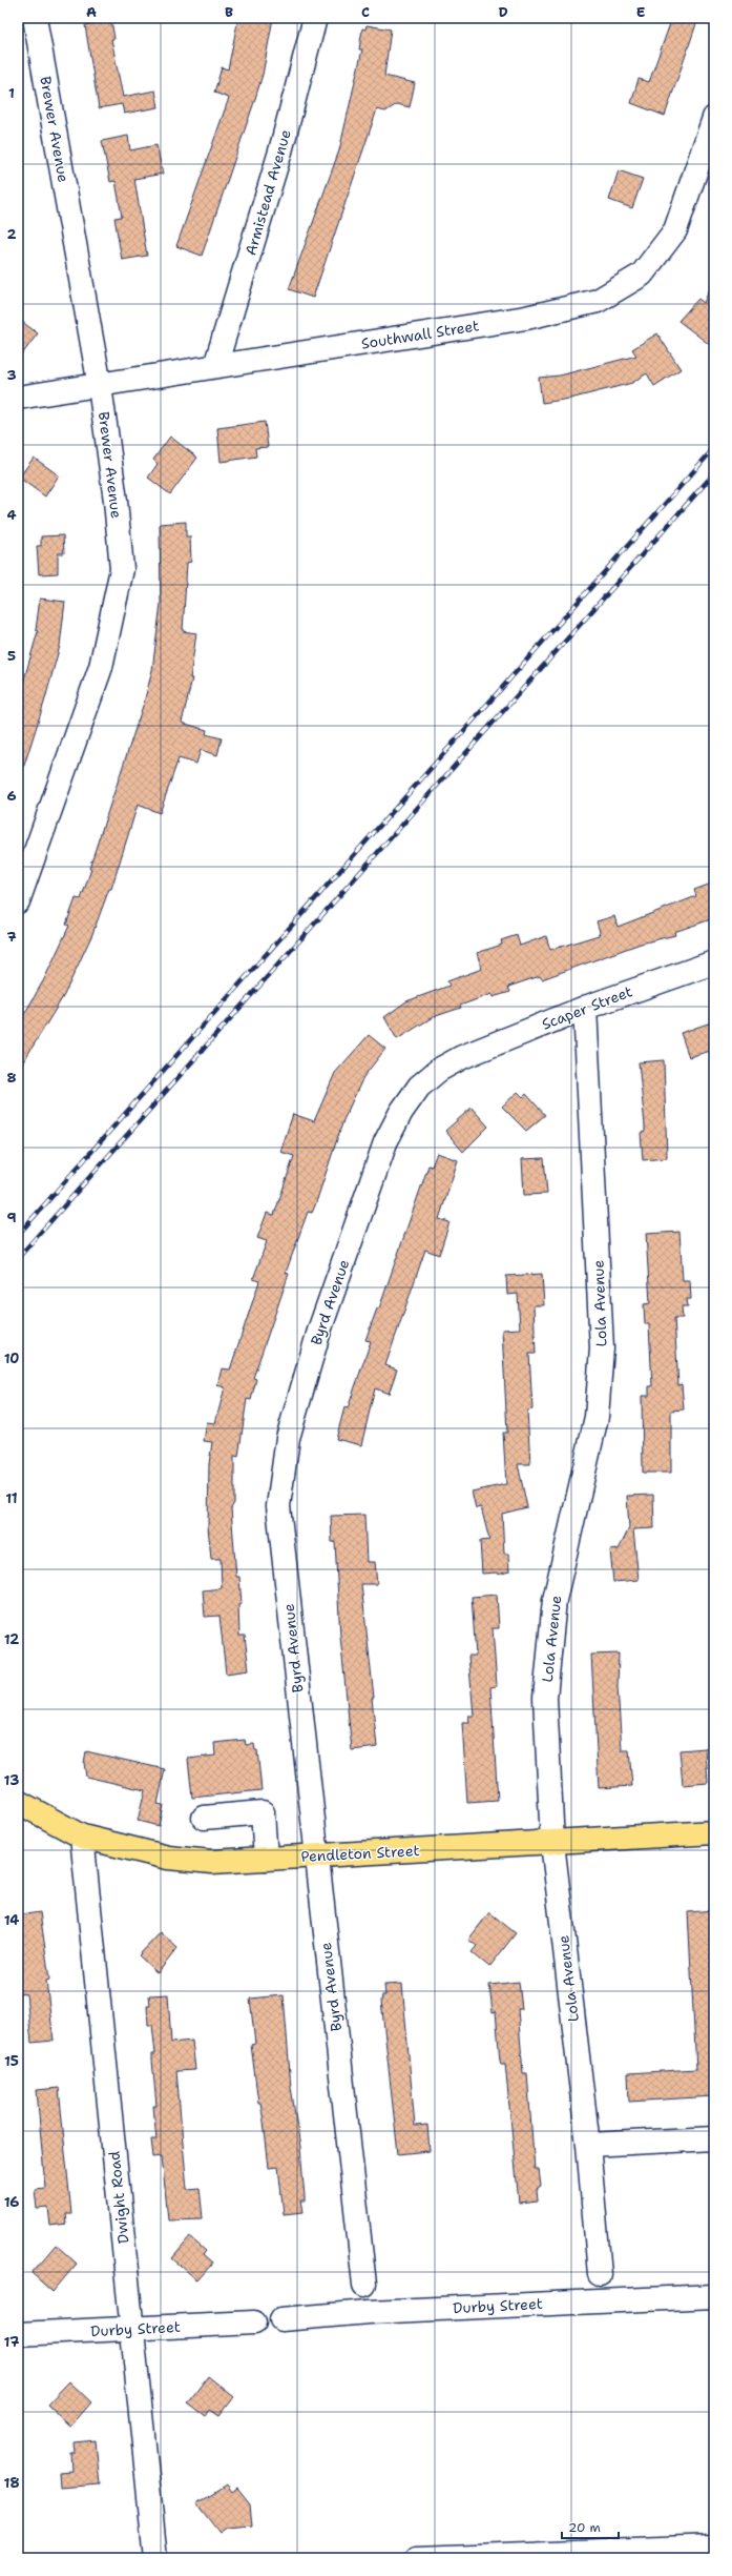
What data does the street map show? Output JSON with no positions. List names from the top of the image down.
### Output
{
  "streets": {
    "main road": ["Pendleton Street"],
    "street": [
      "Brewer Avenue",
      "Armistead Avenue",
      "Southwall Street",
      "Scaper Street",
      "Byrd Avenue",
      "Lola Avenue",
      "Dwight Road",
      "Durby Street"
    ]
  },
  "crossings": [
    ["Brewer Avenue", "Southwall Street"],
    ["Armistead Avenue", "Southwall Street"],
    ["Scaper Street", "Byrd Avenue"],
    ["Scaper Street", "Lola Avenue"],
    ["Byrd Avenue", "Pendleton Street"],
    ["Lola Avenue", "Pendleton Street"],
    ["Pendleton Street", "Dwight Road"],
    ["Dwight Road", "Durby Street"]
  ],
  "scale_bar": "20 m",
  "grid": {
    "columns": [
      "A",
      "B",
      "C",
      "D",
      "E"
    ],
    "rows": [
      "1",
      "2",
      "3",
      "4",
      "5",
      "6",
      "7",
      "8",
      "9",
      "10",
      "11",
      "12",
      "13",
      "14",
      "15",
      "16",
      "17",
      "18"
    ]
  }
}
